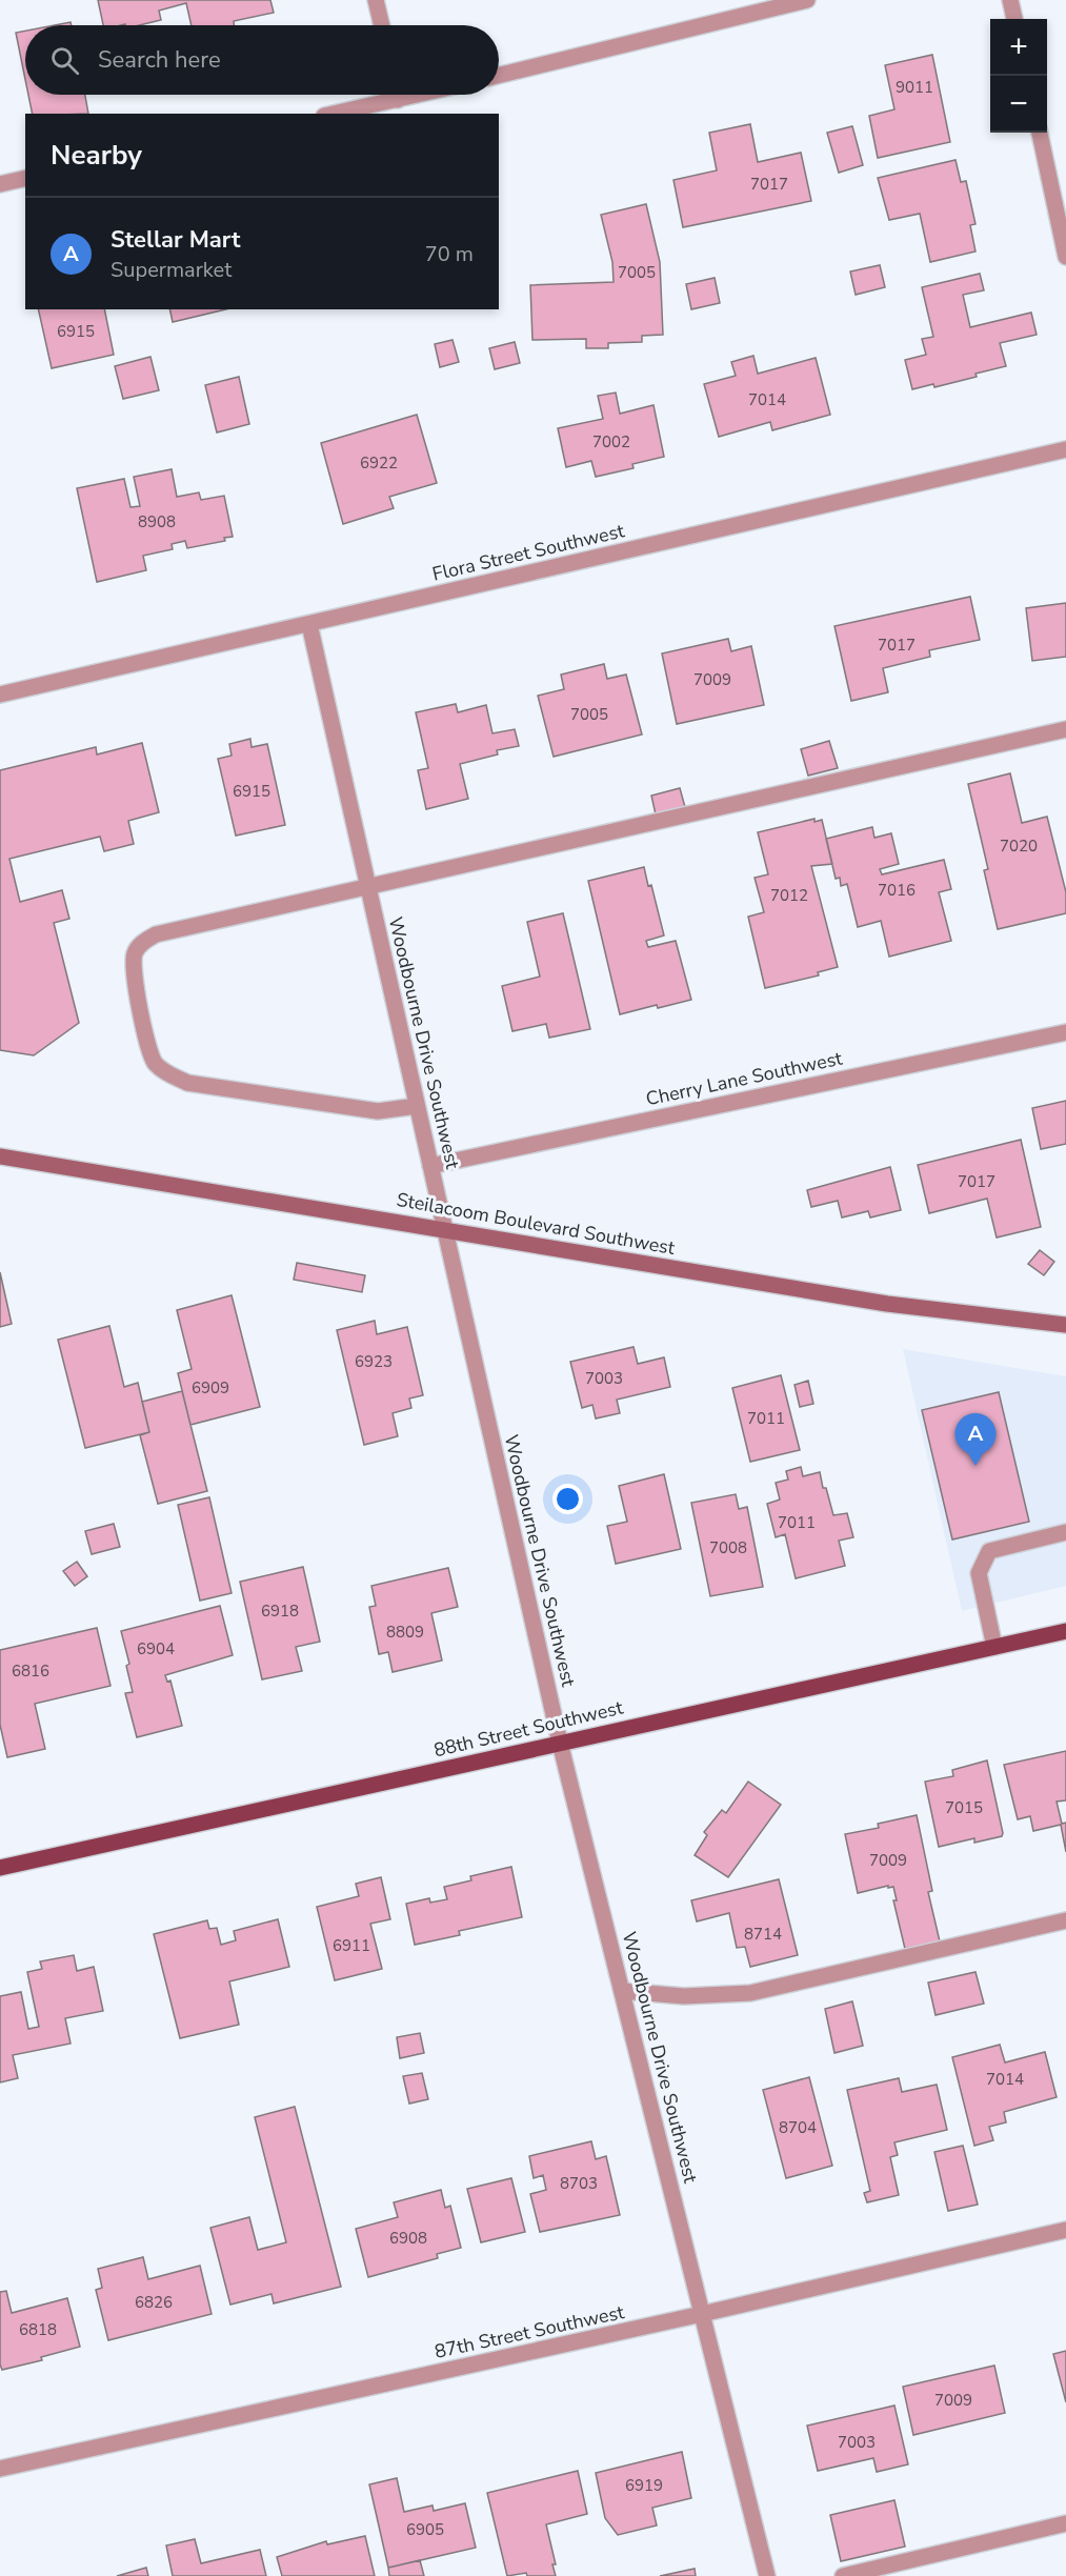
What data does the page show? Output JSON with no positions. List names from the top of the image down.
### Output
{
  "streets": {
    "main road": ["Steilacoom Boulevard Southwest", "88th Street Southwest"],
    "street": [
      "Flora Street Southwest",
      "Woodbourne Drive Southwest",
      "Cherry Lane Southwest",
      "87th Street Southwest"
    ]
  },
  "crossings": [
    ["Flora Street Southwest", "Woodbourne Drive Southwest"],
    ["Woodbourne Drive Southwest", "Cherry Lane Southwest"],
    ["Woodbourne Drive Southwest", "Steilacoom Boulevard Southwest"],
    ["Woodbourne Drive Southwest", "88th Street Southwest"],
    ["Woodbourne Drive Southwest", "87th Street Southwest"]
  ],
  "house_numbers": [
    "9011",
    "7017",
    "7005",
    "6915",
    "7014",
    "7002",
    "6922",
    "8908",
    "7017",
    "7009",
    "7005",
    "6915",
    "7020",
    "7016",
    "7012",
    "7017",
    "6923",
    "7003",
    "6909",
    "7011",
    "7011",
    "7008",
    "6918",
    "8809",
    "6904",
    "6816",
    "7015",
    "7009",
    "8714",
    "6911",
    "7014",
    "8704",
    "8703",
    "6908",
    "6826",
    "6818",
    "7009",
    "7003",
    "6919",
    "6905"
  ],
  "page": {
    "map_buttons": ["+", "−"],
    "search": "Search here",
    "heading": "Nearby",
    "list": [
      {
        "mark": "A",
        "name": "Stellar Mart",
        "note": "Supermarket",
        "value": "70 m"
      }
    ],
    "pins": "A"
  }
}
